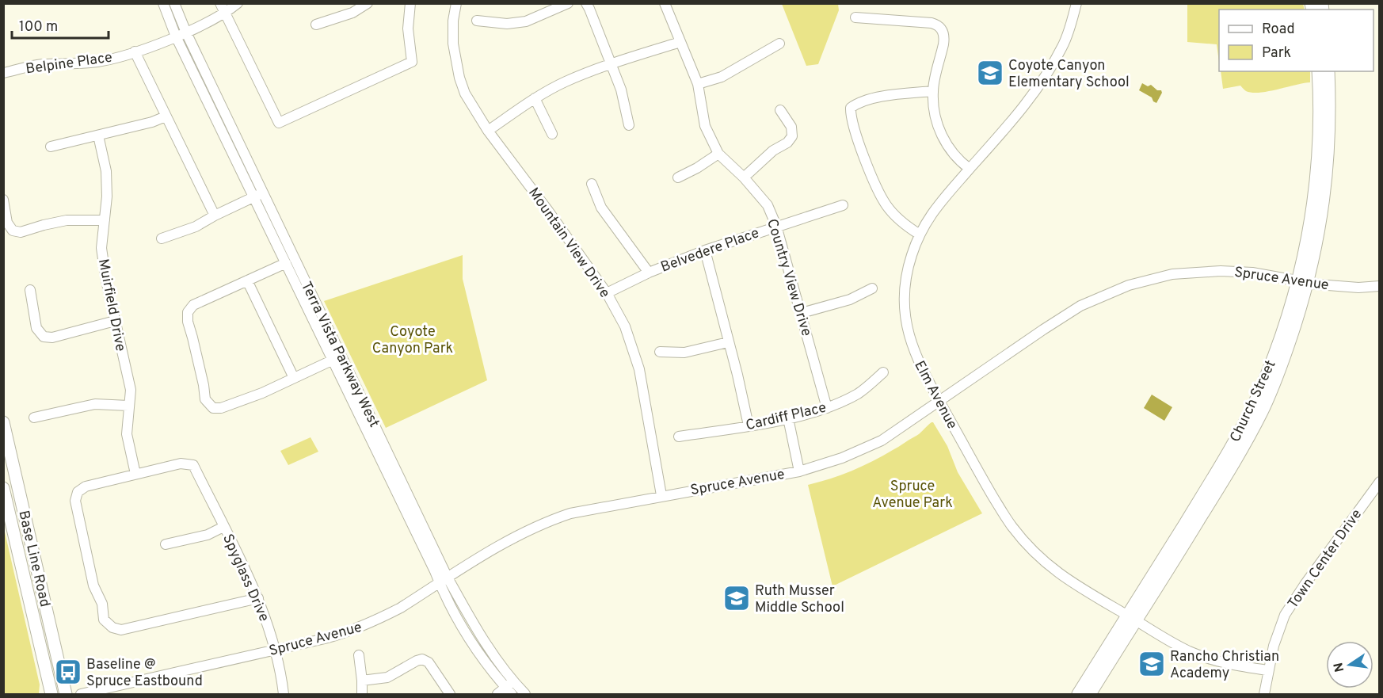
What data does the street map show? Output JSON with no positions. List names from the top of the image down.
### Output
{
  "streets": {
    "main road": ["Church Street", "Base Line Road"],
    "street": [
      "Belpine Place",
      "Mountain View Drive",
      "Belvedere Place",
      "Country View Drive",
      "Spruce Avenue",
      "Muirfield Drive",
      "Terra Vista Parkway West",
      "Elm Avenue",
      "Cardiff Place",
      "Town Center Drive",
      "Spyglass Drive"
    ]
  },
  "crossings": [
    ["Belpine Place", "Terra Vista Parkway West"],
    ["Mountain View Drive", "Belvedere Place"],
    ["Mountain View Drive", "Spruce Avenue"],
    ["Belvedere Place", "Country View Drive"],
    ["Country View Drive", "Cardiff Place"],
    ["Spruce Avenue", "Terra Vista Parkway West"],
    ["Spruce Avenue", "Elm Avenue"],
    ["Spruce Avenue", "Church Street"],
    ["Spruce Avenue", "Spyglass Drive"],
    ["Muirfield Drive", "Spyglass Drive"],
    ["Elm Avenue", "Church Street"],
    ["Elm Avenue", "Town Center Drive"]
  ],
  "parks": ["Coyote Canyon Park", "Spruce Avenue Park"],
  "places": {
    "school or university": ["Coyote Canyon Elementary School", "Ruth Musser Middle School", "Rancho Christian Academy"],
    "bus stop": ["Baseline @ Spruce Eastbound"]
  },
  "legend": ["Road", "Park"],
  "scale_bar": "100 m",
  "north": "left"
}
